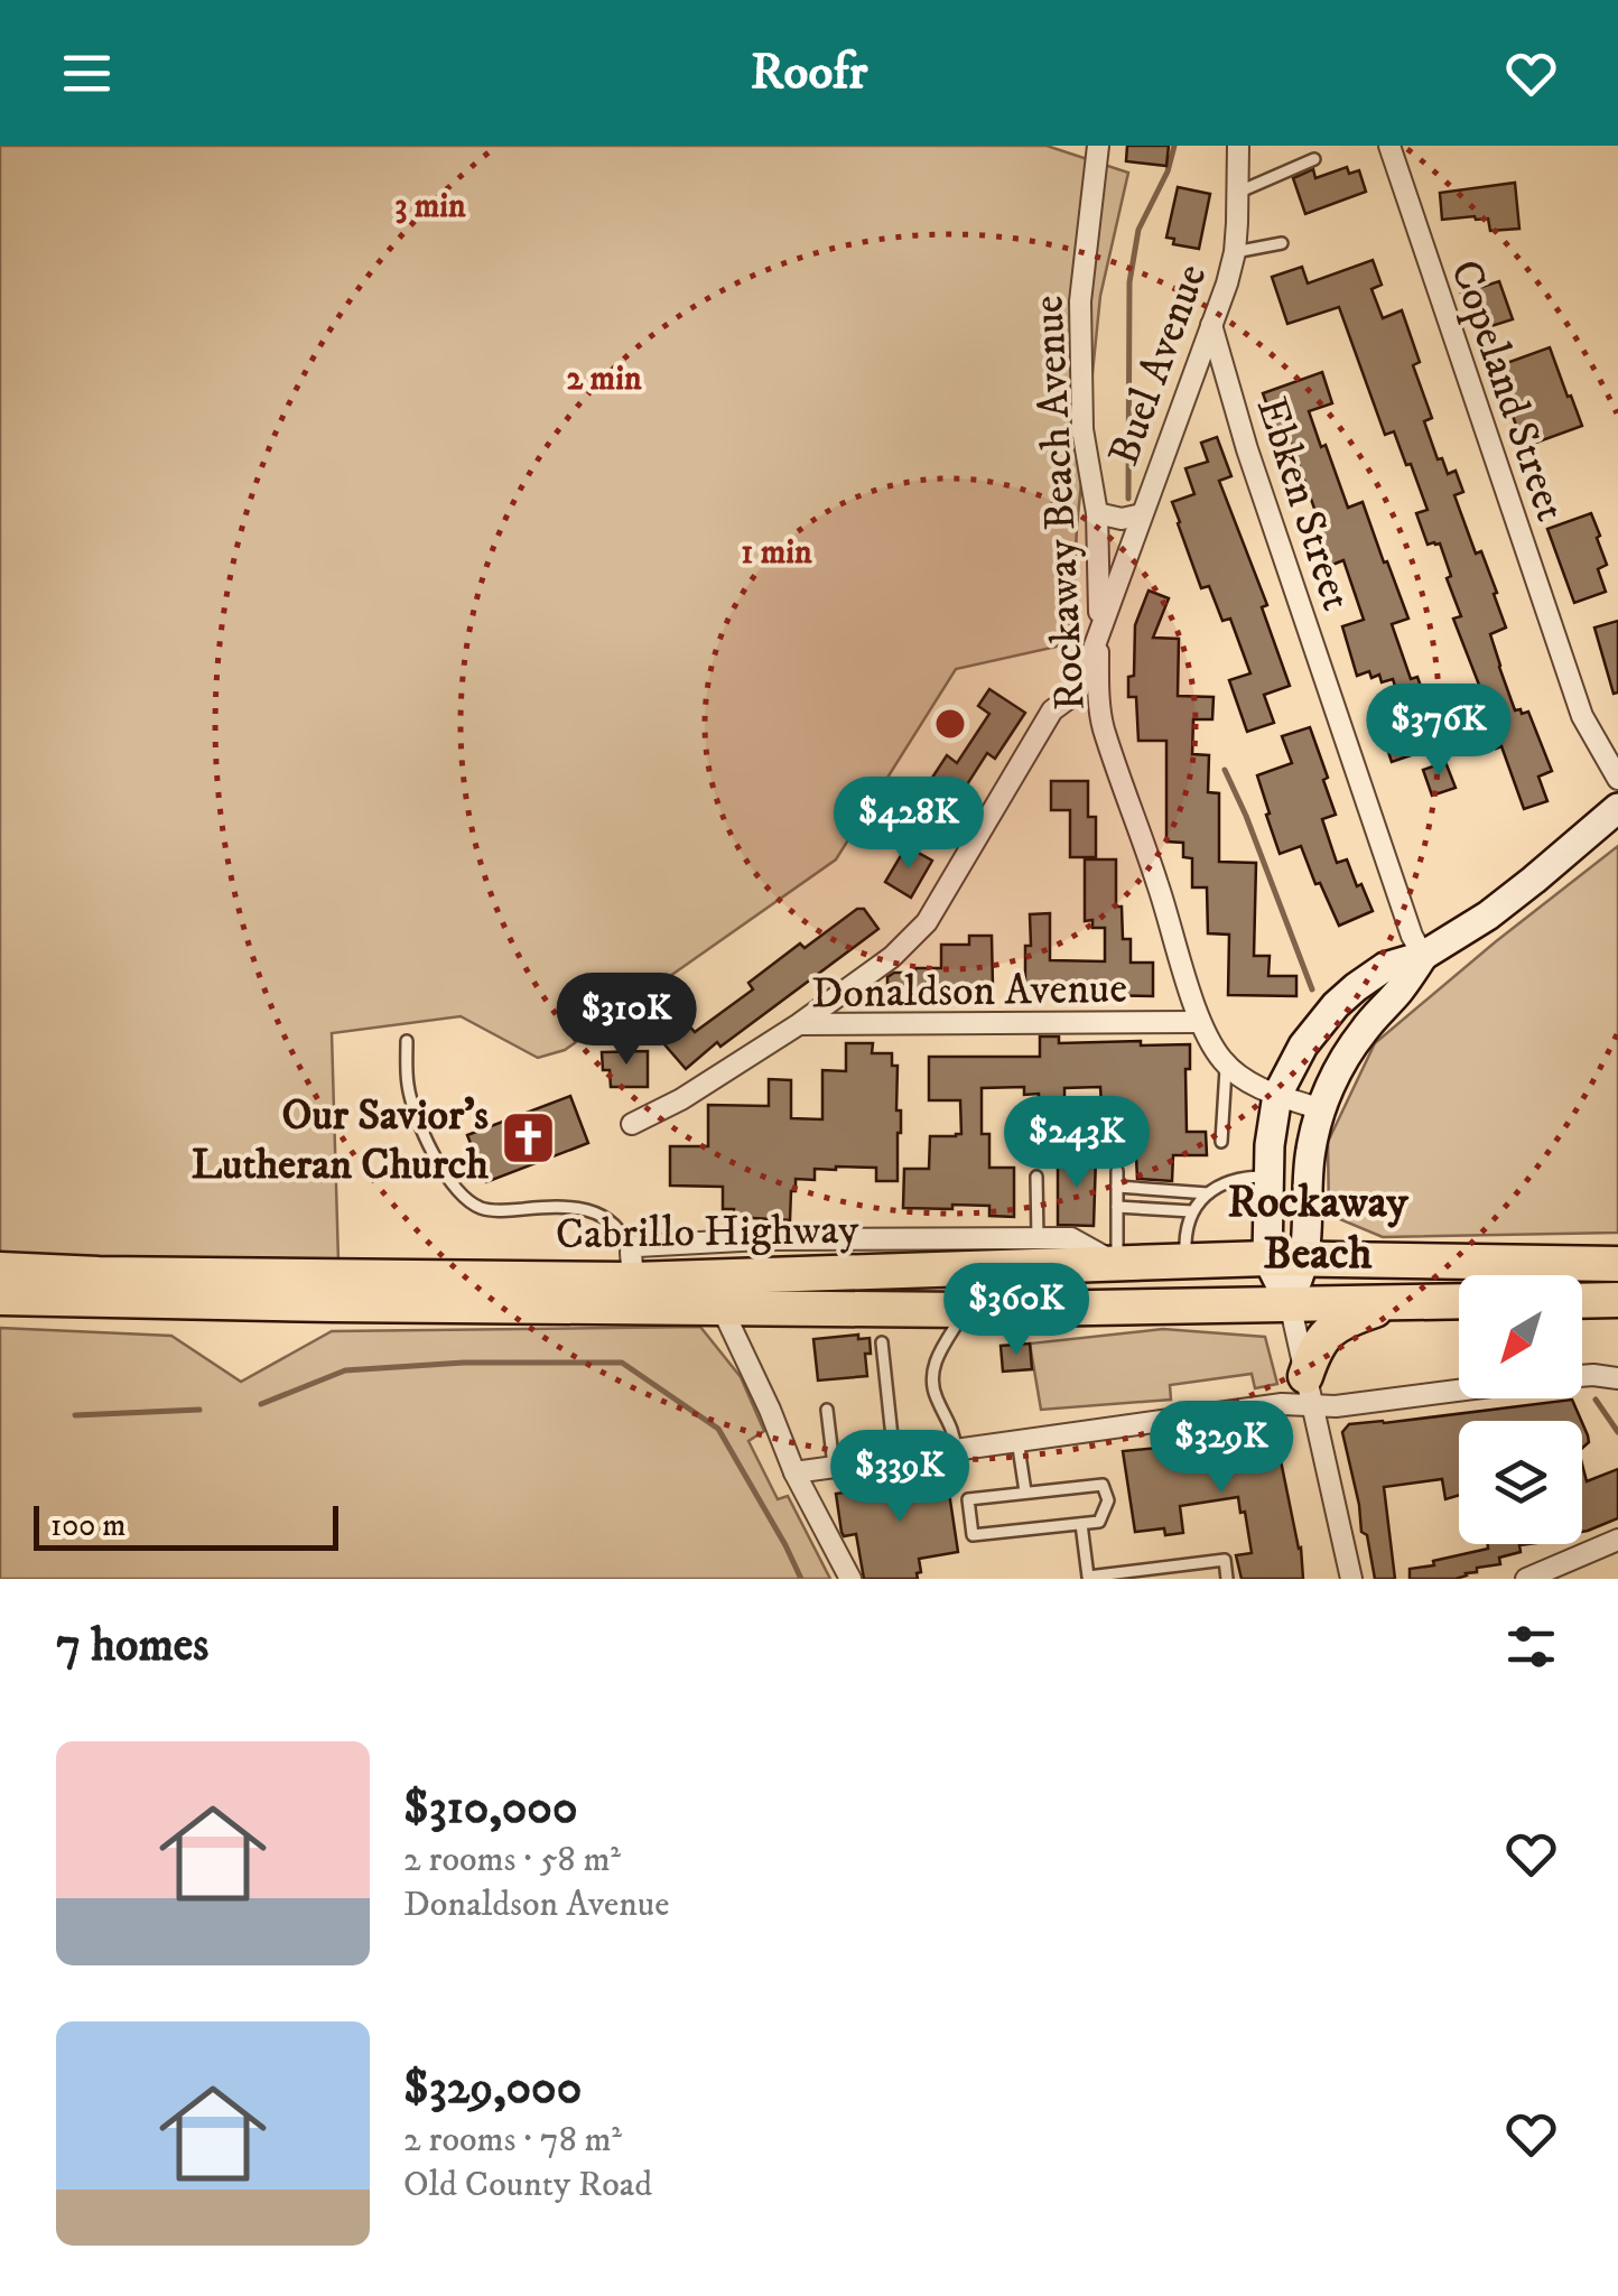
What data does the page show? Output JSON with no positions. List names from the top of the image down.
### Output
{
  "streets": {
    "highway": ["Cabrillo Highway"],
    "street": [
      "Buel Avenue",
      "Copeland Street",
      "Rockaway Beach Avenue",
      "Ebken Street",
      "Donaldson Avenue"
    ]
  },
  "crossings": [
    ["Buel Avenue", "Rockaway Beach Avenue"],
    ["Buel Avenue", "Ebken Street"],
    ["Buel Avenue", "Donaldson Avenue"],
    ["Rockaway Beach Avenue", "Donaldson Avenue"]
  ],
  "districts": ["Rockaway Beach"],
  "places": {
    "church": ["Our Savior's Lutheran Church"]
  },
  "scale_bar": "100 m",
  "north": "bottom left",
  "page": {
    "header": "Roofr",
    "price": [
      "$376K",
      "$428K",
      "$310K",
      "$243K",
      "$360K",
      "$329K",
      "$339K"
    ],
    "scale": "100 m",
    "heading": "7 homes",
    "list": [
      {
        "name": "$310,000",
        "note": "2 rooms · 58 m² · Donaldson Avenue"
      },
      {
        "name": "$329,000",
        "note": "2 rooms · 78 m² · Old County Road"
      }
    ]
  },
  "rings": ["3 min", "2 min", "1 min"]
}
